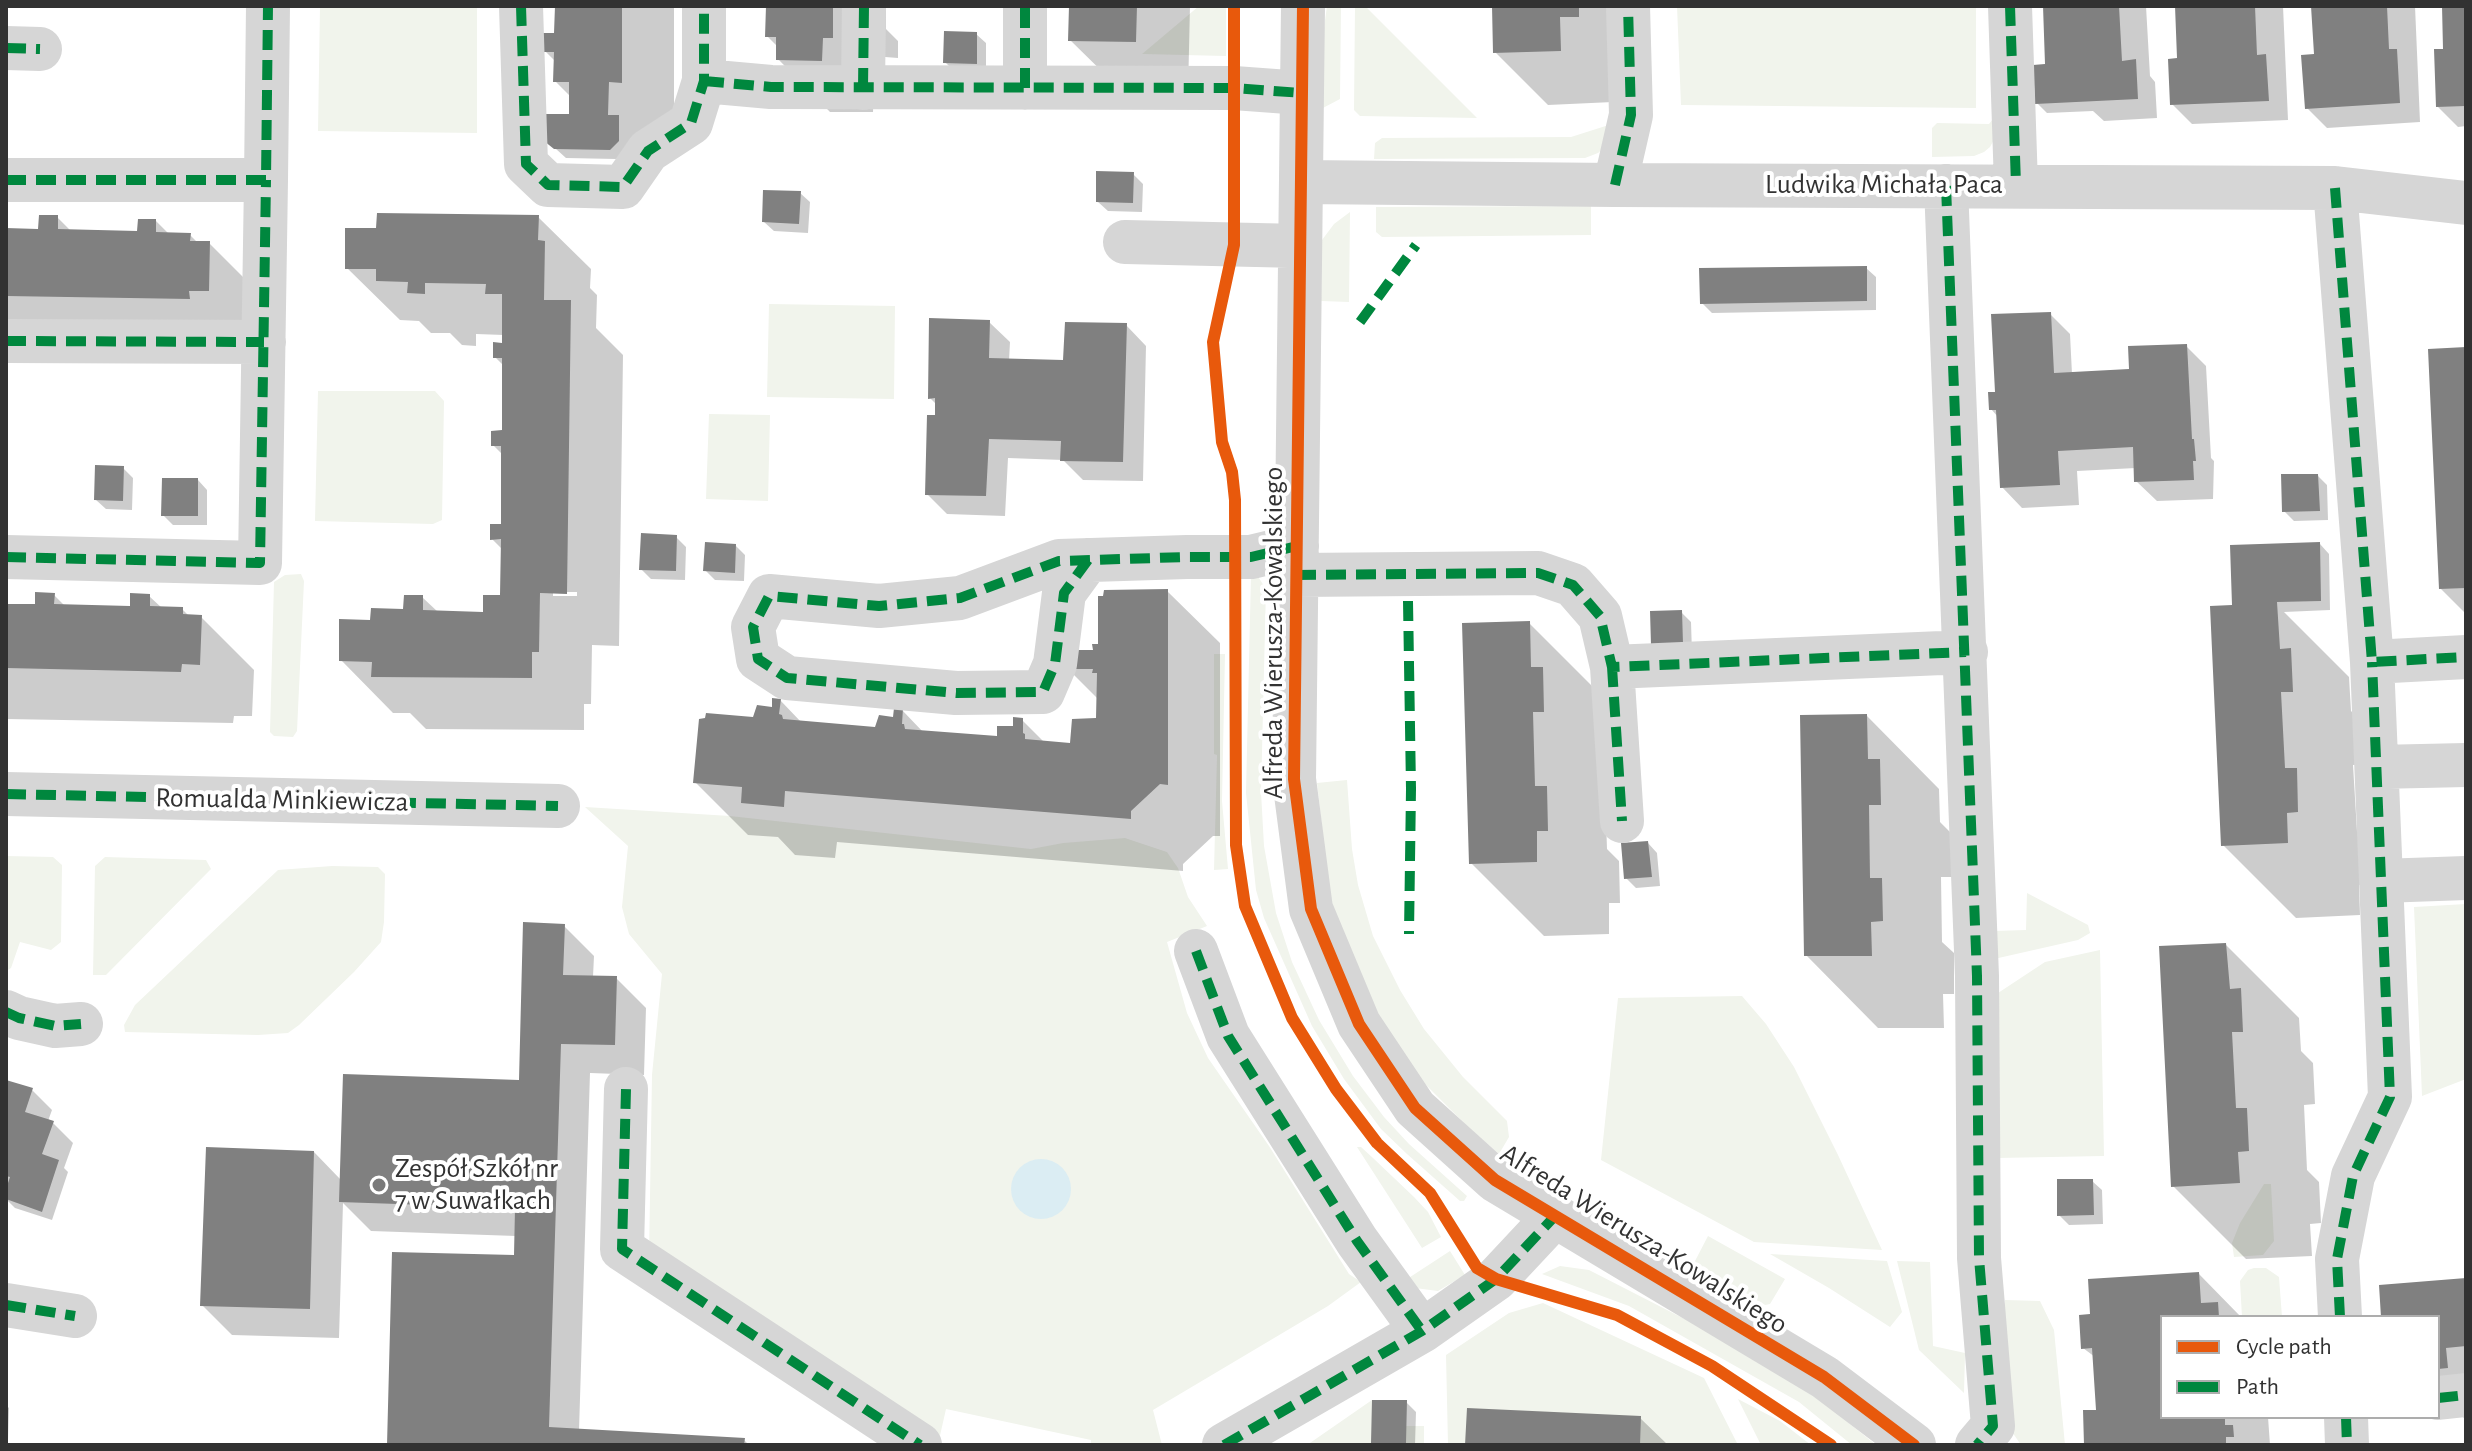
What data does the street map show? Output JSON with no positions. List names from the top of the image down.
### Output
{
  "streets": {
    "street": ["Ludwika Michała Paca", "Alfreda Wierusza-Kowalskiego", "Romualda Minkiewicza"]
  },
  "crossings": [
    ["Ludwika Michała Paca", "Alfreda Wierusza-Kowalskiego"]
  ],
  "places": ["Zespół Szkół nr 7 w Suwałkach"],
  "legend": ["Cycle path", "Path"]
}
